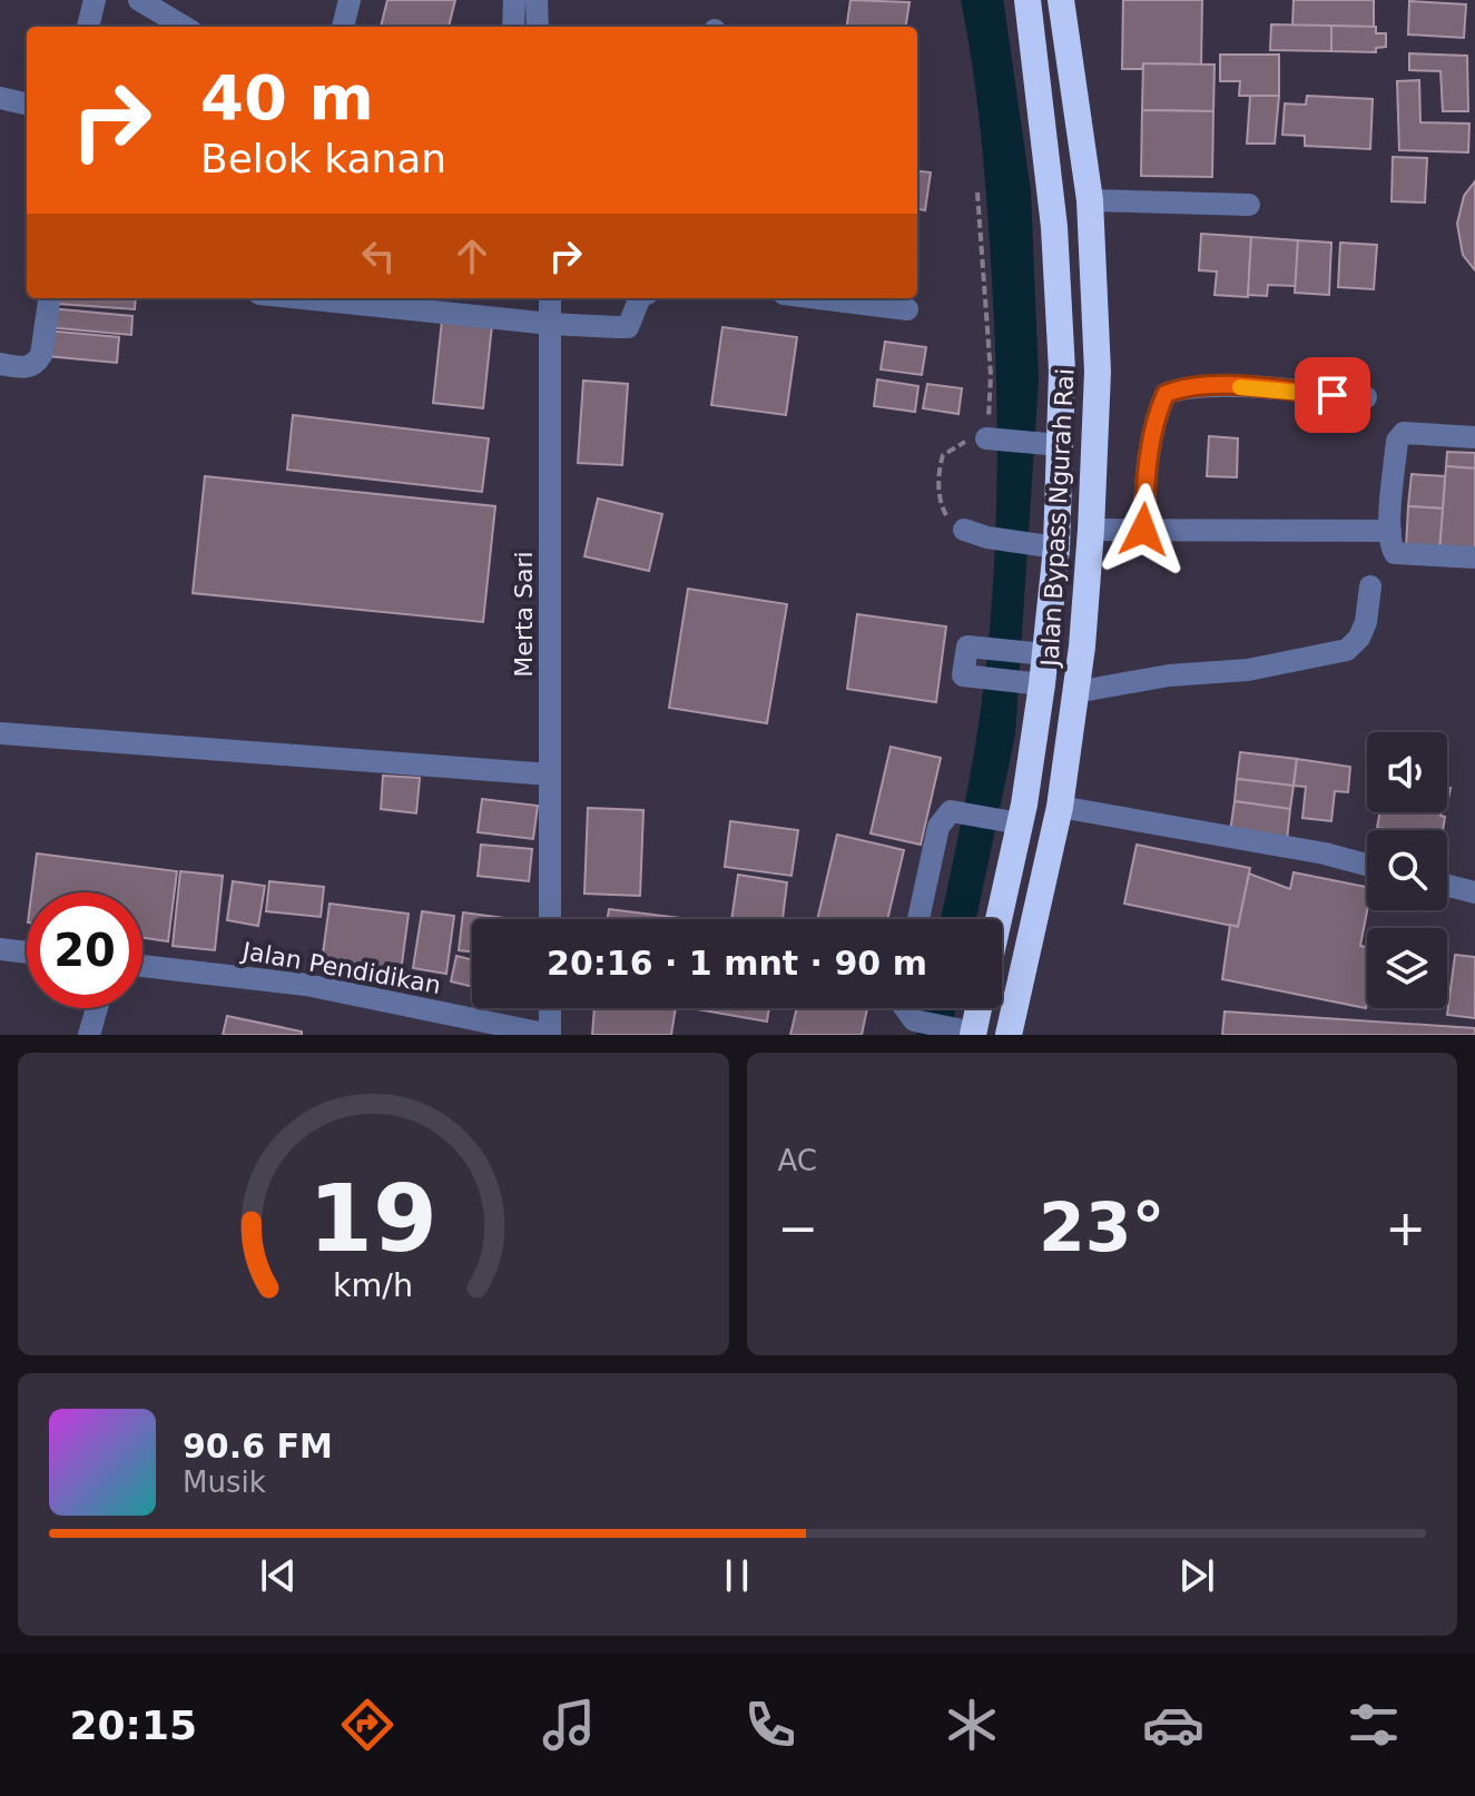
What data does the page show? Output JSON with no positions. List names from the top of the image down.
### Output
{
  "streets": {
    "highway": ["Jalan Bypass Ngurah Rai"],
    "street": ["Merta Sari", "Jalan Pendidikan"]
  },
  "page": {
    "turn": ["40 m", "Belok kanan"],
    "limit": "20",
    "trip": "20:16 · 1 mnt · 90 m",
    "tile": "AC",
    "heat": ["−", "23°", "+"],
    "song": ["90.6 FM", "Musik"],
    "tabs": "20:15",
    "gauge": ["19", "km/h"]
  }
}
